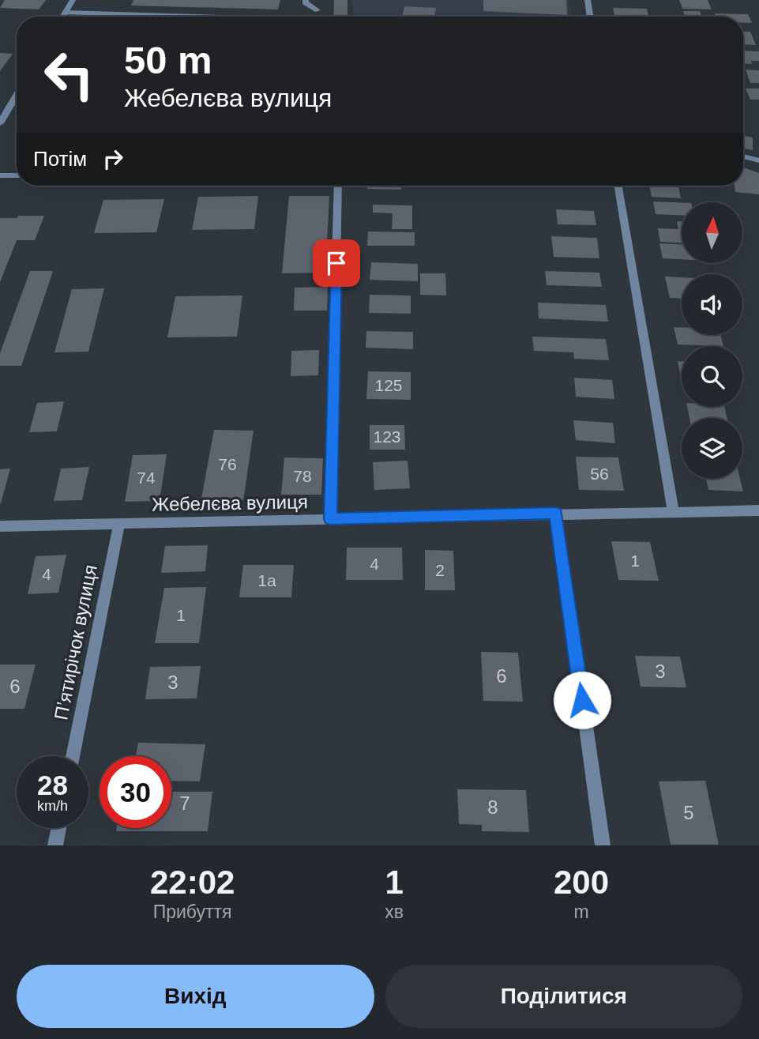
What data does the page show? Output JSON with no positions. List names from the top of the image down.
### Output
{
  "streets": {
    "street": ["Жебелєва вулиця", "П’ятирічок вулиця"]
  },
  "crossings": [
    ["Жебелєва вулиця", "П’ятирічок вулиця"]
  ],
  "house_numbers": [
    "125",
    "123",
    "76",
    "56",
    "78",
    "74",
    "1",
    "4",
    "2",
    "4",
    "1а",
    "1",
    "3",
    "6",
    "3",
    "6",
    "7",
    "8",
    "5"
  ],
  "north": "top",
  "page": {
    "turn": ["50 m", "Жебелєва вулиця"],
    "then": "Потім",
    "speed": "28 km/h",
    "limit": "30",
    "eta": [
      "22:02",
      "Прибуття",
      "1",
      "хв",
      "200",
      "m"
    ],
    "buttons": ["Вихід", "Поділитися"]
  }
}
